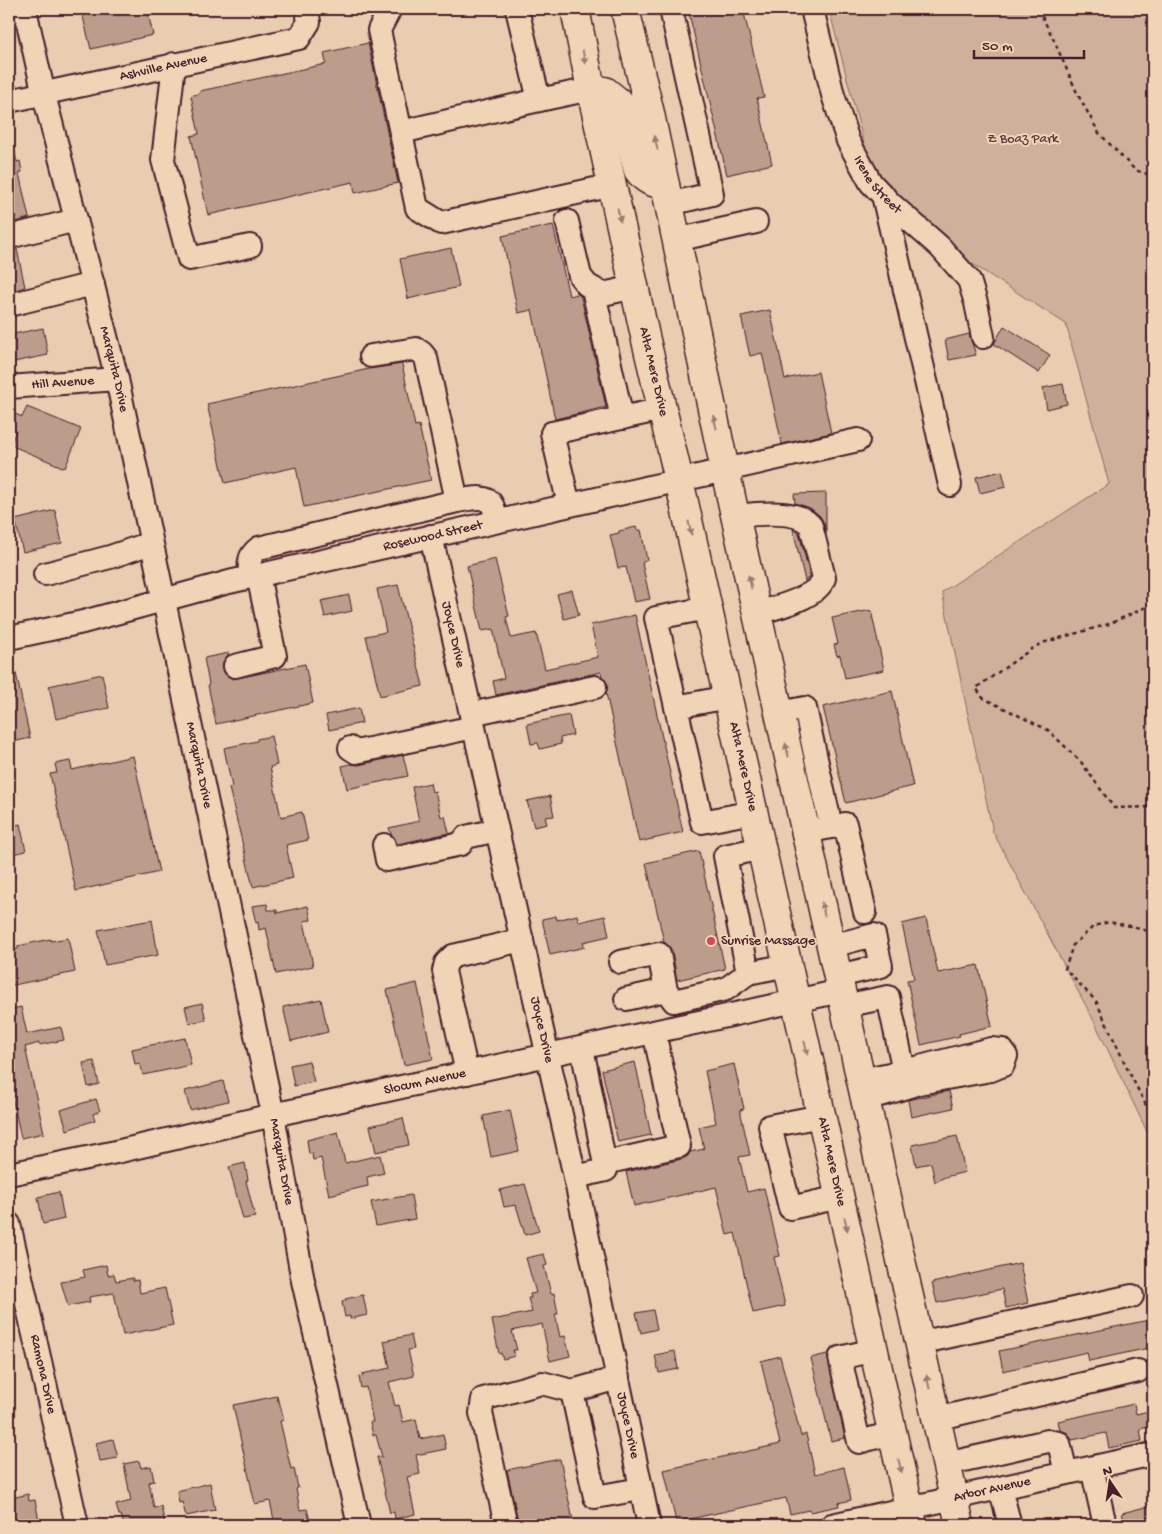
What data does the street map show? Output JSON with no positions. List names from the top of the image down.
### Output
{
  "streets": {
    "main road": ["Alta Mere Drive"],
    "street": [
      "Ashville Avenue",
      "Irene Street",
      "Marquita Drive",
      "Hill Avenue",
      "Rosewood Street",
      "Joyce Drive",
      "Slocum Avenue",
      "Ramona Drive",
      "Arbor Avenue"
    ]
  },
  "crossings": [
    ["Ashville Avenue", "Marquita Drive"],
    ["Marquita Drive", "Hill Avenue"],
    ["Marquita Drive", "Rosewood Street"],
    ["Marquita Drive", "Slocum Avenue"],
    ["Alta Mere Drive", "Rosewood Street"],
    ["Alta Mere Drive", "Slocum Avenue"],
    ["Alta Mere Drive", "Arbor Avenue"],
    ["Rosewood Street", "Joyce Drive"],
    ["Joyce Drive", "Slocum Avenue"]
  ],
  "parks": ["Z Boaz Park"],
  "places": ["Sunrise Massage"],
  "scale_bar": "50 m",
  "north": "top"
}
